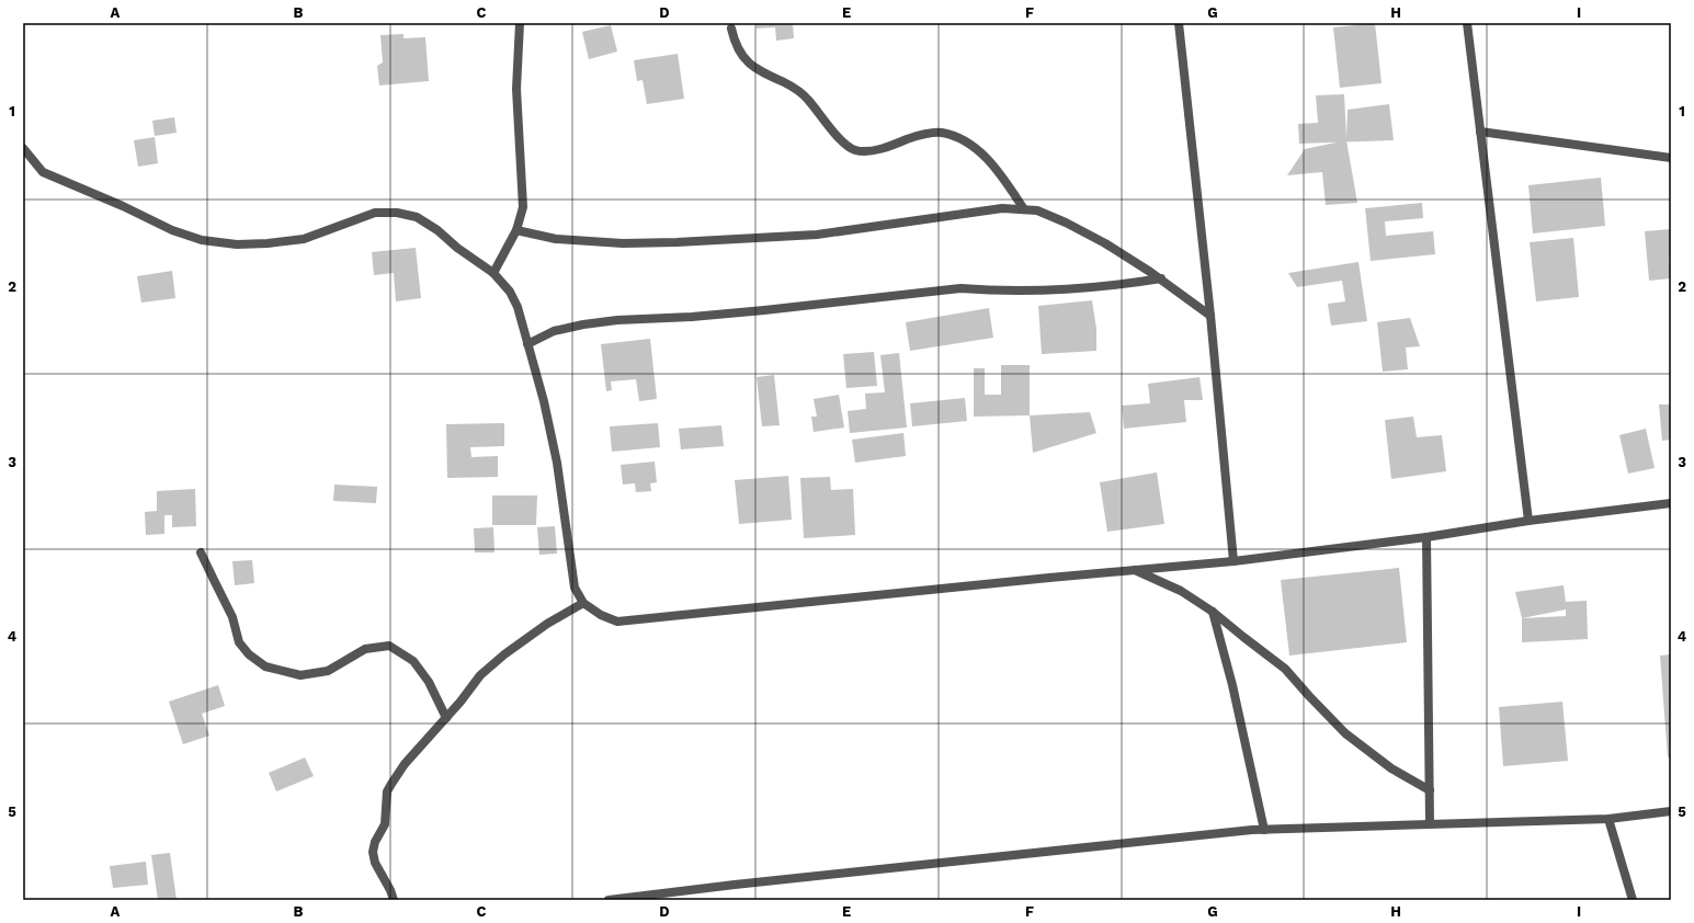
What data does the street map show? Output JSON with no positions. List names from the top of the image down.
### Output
{
  "grid": {
    "columns": [
      "A",
      "B",
      "C",
      "D",
      "E",
      "F",
      "G",
      "H",
      "I"
    ],
    "rows": [
      "1",
      "2",
      "3",
      "4",
      "5"
    ]
  }
}
